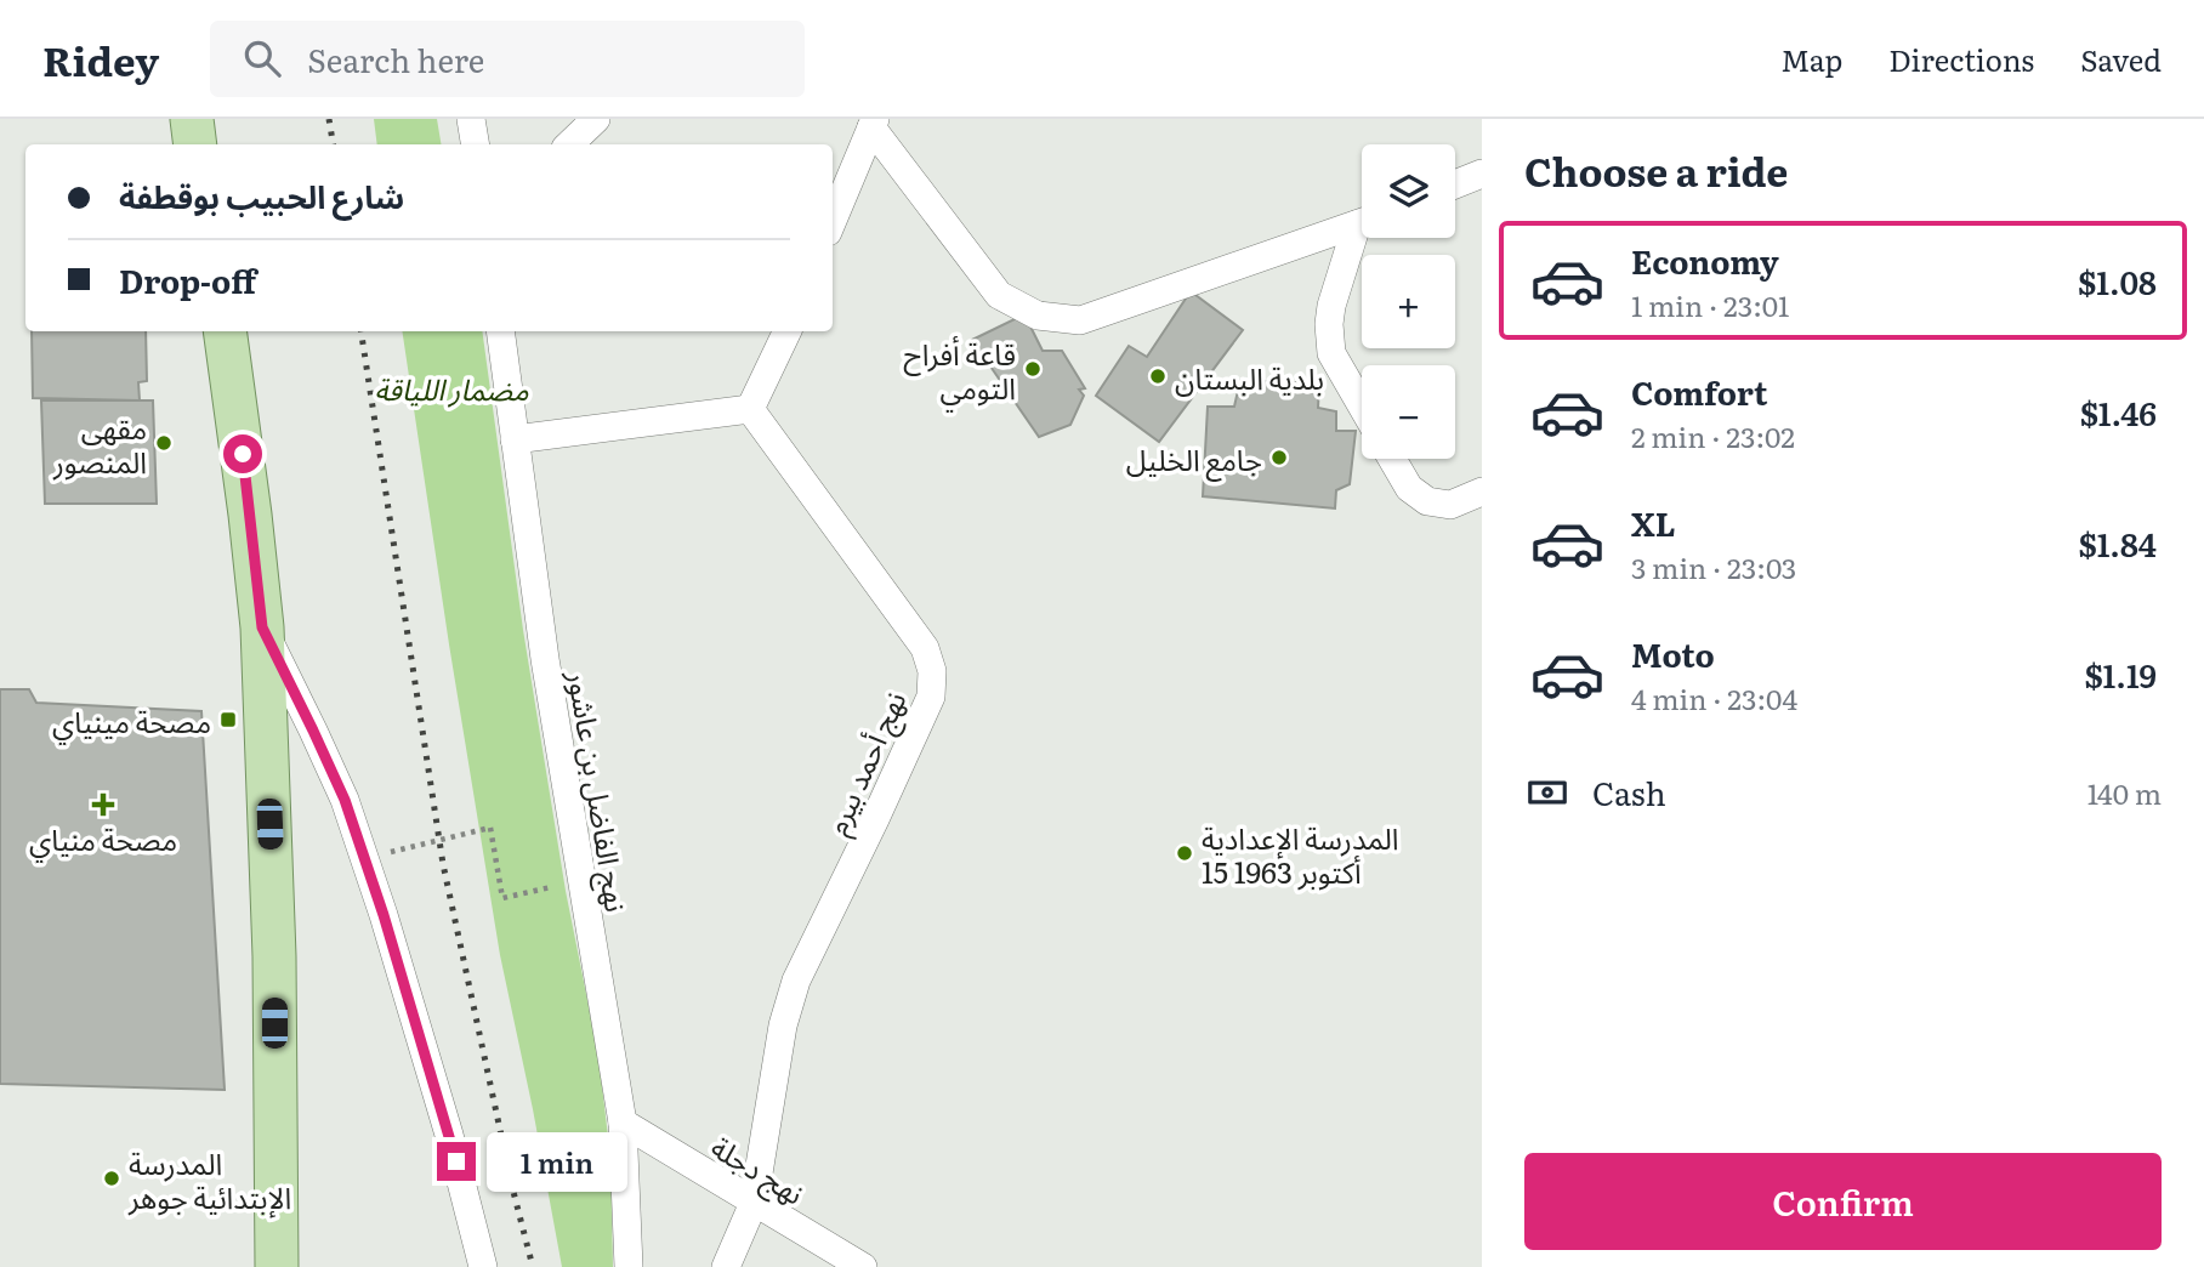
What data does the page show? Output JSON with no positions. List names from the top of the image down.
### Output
{
  "streets": {
    "street": ["نهج أحمد بيرم", "نهج الفاضل بن عاشور", "نهج دجلة"]
  },
  "crossings": [
    ["نهج أحمد بيرم", "نهج دجلة"],
    ["نهج الفاضل بن عاشور", "نهج دجلة"]
  ],
  "parks": ["مضمار اللياقة"],
  "places": {
    "other": [
      "قاعة أفراح التومي",
      "بلدية البستان",
      "مقهى المنصور",
      "جامع الخليل",
      "المدرسة الإعدادية 15 أكتوبر 1963",
      "المدرسة الإبتدائية جوهر"
    ],
    "transit": ["مصحة مينياي"],
    "health": ["مصحة منياي"]
  },
  "page": {
    "header": "Ridey",
    "search": "Search here",
    "nav": ["Map", "Directions", "Saved"],
    "heading": "Choose a ride",
    "map_buttons": ["+", "−"],
    "banner": ["شارع الحبيب بوقطفة", "Drop-off"],
    "list": [
      {
        "name": "Economy",
        "note": "1 min · 23:01",
        "value": "$1.08"
      },
      {
        "name": "Comfort",
        "note": "2 min · 23:02",
        "value": "$1.46"
      },
      {
        "name": "XL",
        "note": "3 min · 23:03",
        "value": "$1.84"
      },
      {
        "name": "Moto",
        "note": "4 min · 23:04",
        "value": "$1.19"
      }
    ],
    "pay": ["Cash", "140 m"],
    "bubble": "1 min",
    "buttons": "Confirm"
  }
}
